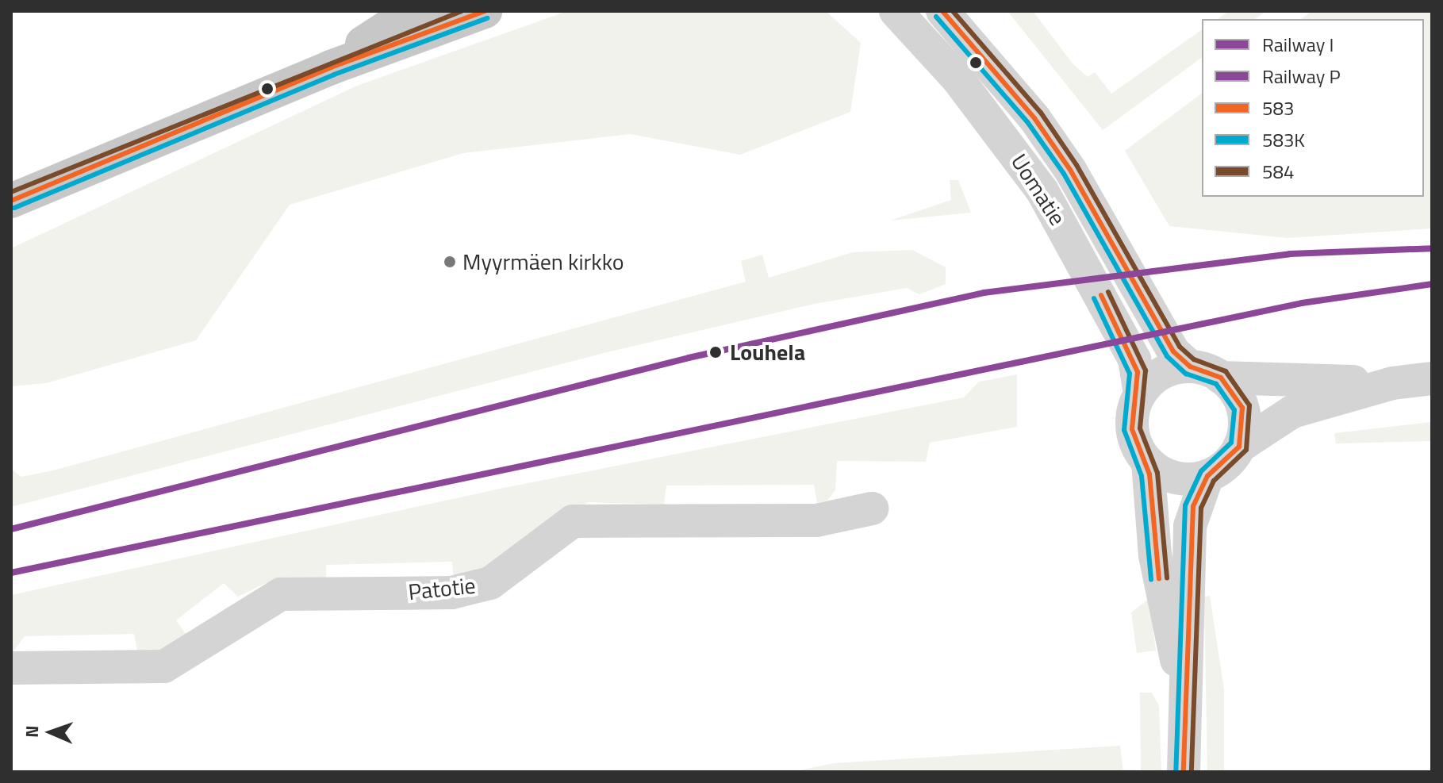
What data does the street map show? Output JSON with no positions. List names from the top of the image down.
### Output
{
  "streets": {
    "street": ["Uomatie", "Patotie"]
  },
  "places": ["Myyrmäen kirkko", "Louhela"],
  "lines": [
    "transit line 583",
    "transit line 584",
    "transit line 583K",
    "rail line I",
    "rail line P"
  ],
  "legend": [
    "Railway I",
    "Railway P",
    "583",
    "583K",
    "584"
  ],
  "north": "left"
}
